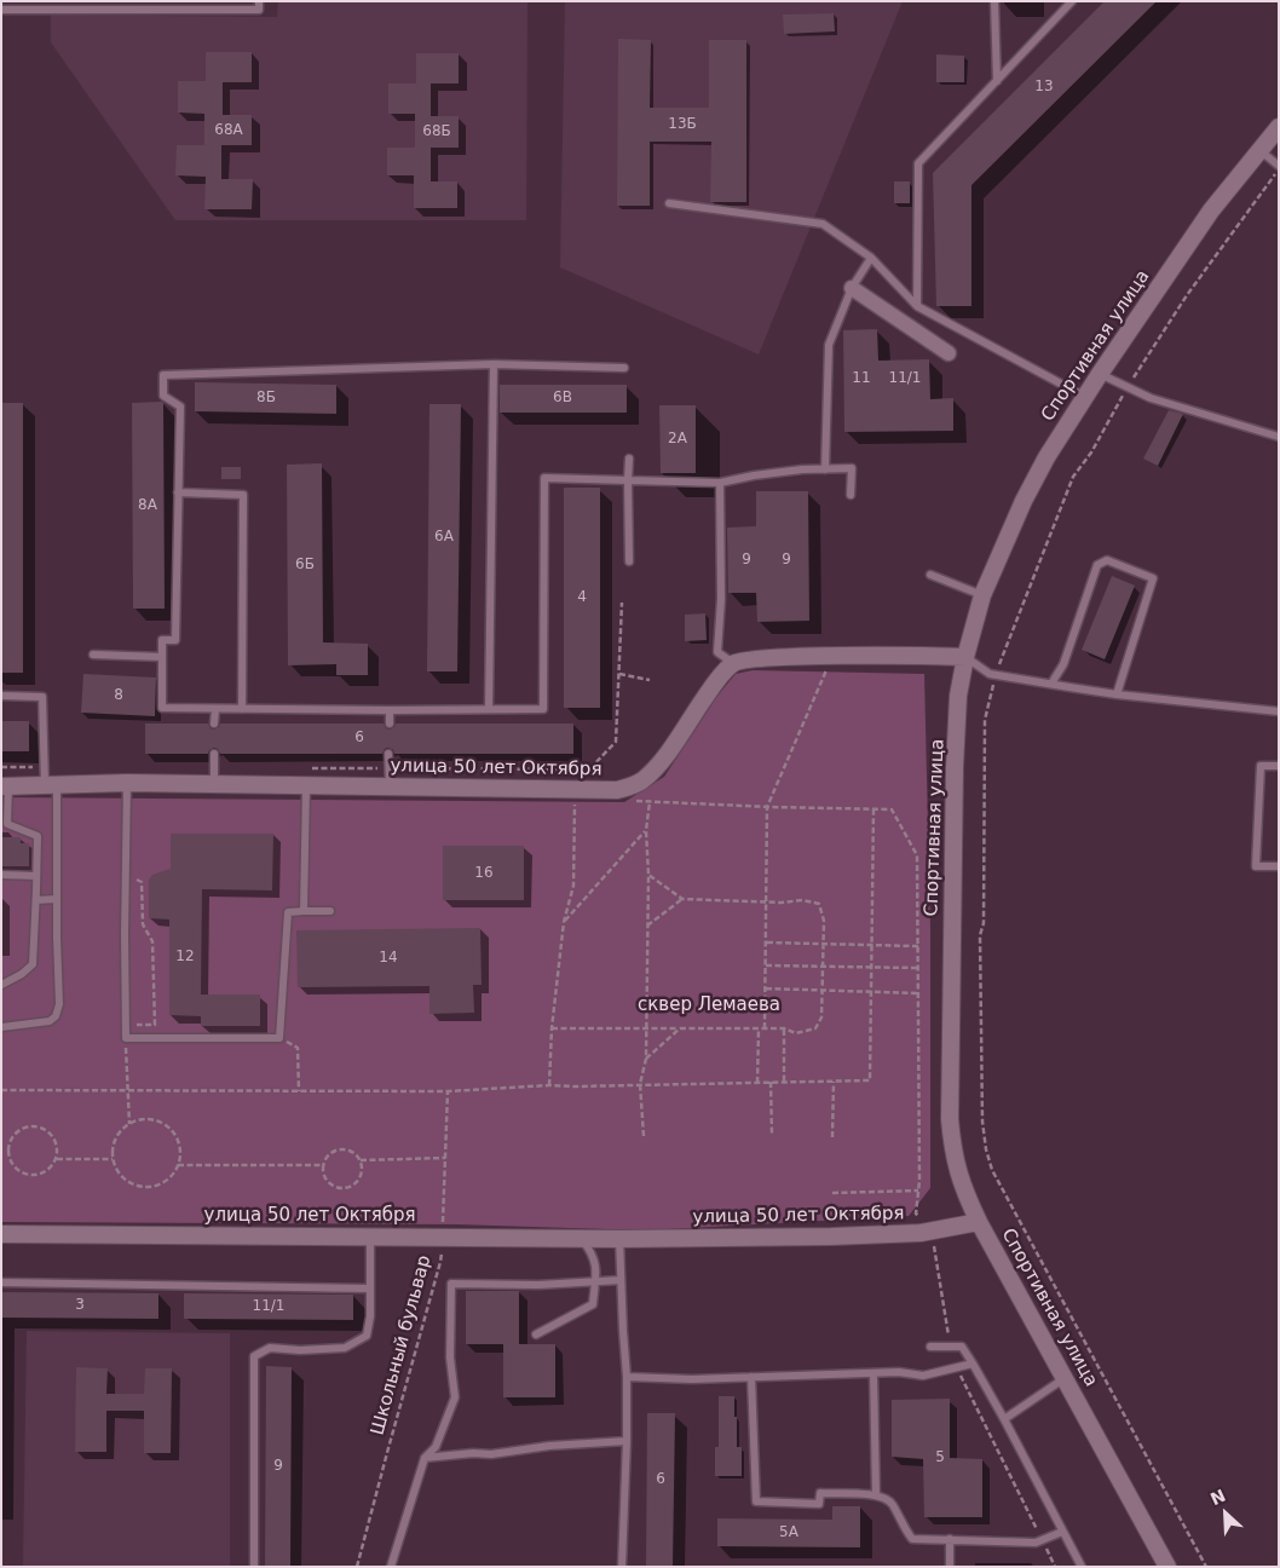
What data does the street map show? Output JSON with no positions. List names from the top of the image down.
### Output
{
  "streets": {
    "street": ["Спортивная улица", "улица 50 лет Октября"],
    "path": ["Школьный бульвар"]
  },
  "crossings": [
    ["Спортивная улица", "улица 50 лет Октября"],
    ["улица 50 лет Октября", "Школьный бульвар"]
  ],
  "parks": ["сквер Лемаева"],
  "house_numbers": [
    "13",
    "13Б",
    "68А",
    "68Б",
    "11",
    "11/1",
    "8Б",
    "6В",
    "2А",
    "8А",
    "6А",
    "9",
    "9",
    "6Б",
    "4",
    "8",
    "6",
    "16",
    "12",
    "14",
    "3",
    "11/1",
    "5",
    "9",
    "6",
    "5А"
  ],
  "north": "top left"
}
